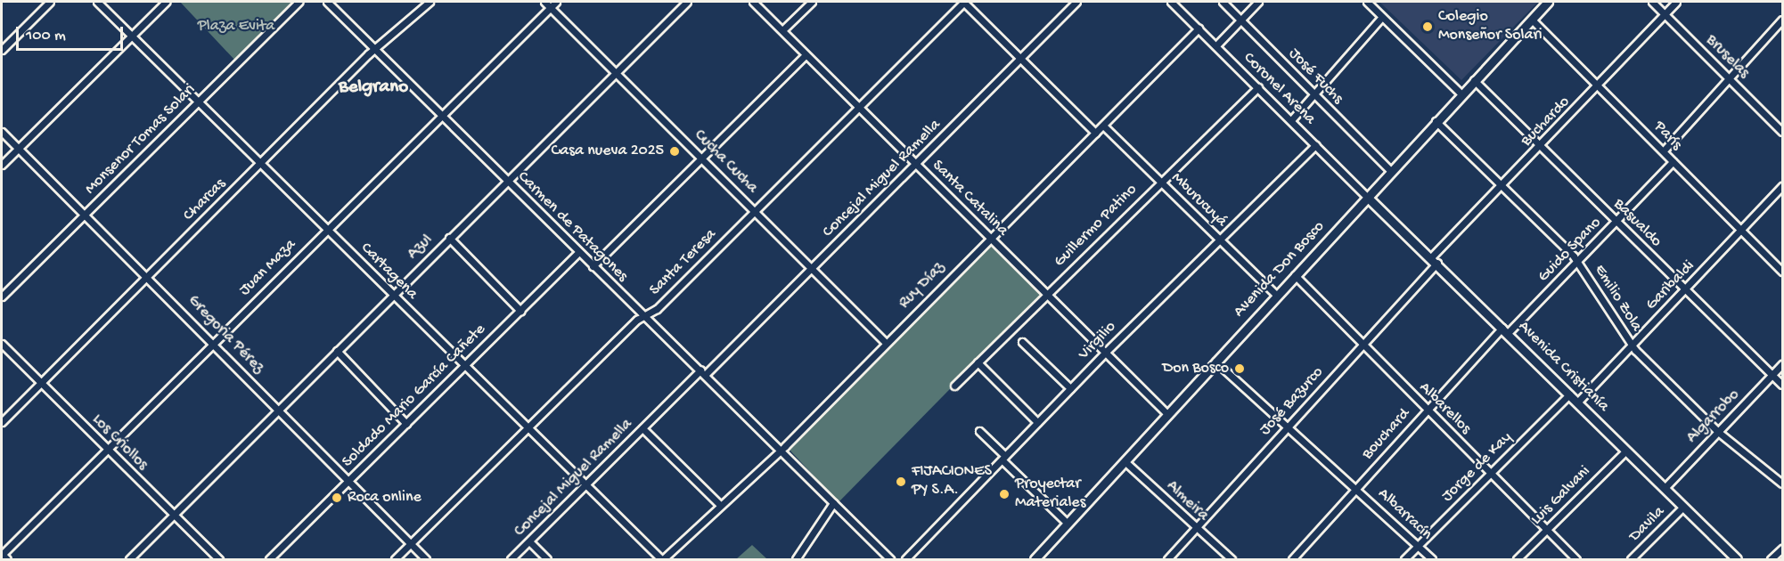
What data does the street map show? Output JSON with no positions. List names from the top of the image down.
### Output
{
  "streets": {
    "main road": ["Avenida Don Bosco", "Avenida Cristianía"],
    "street": [
      "Bruselas",
      "José Fuchs",
      "Coronel Arena",
      "Buchardo",
      "París",
      "Monsenor Tomas Solari",
      "Cucha Cucha",
      "Concejal Miguel Ramella",
      "Santa Catalina",
      "Charcas",
      "Mburucuyá",
      "Basualdo",
      "Guillermo Patino",
      "Carmen de Patagones",
      "Azul",
      "Guido Spano",
      "Santa Teresa",
      "Juan Maza",
      "Cartagena",
      "Ruy Díaz",
      "Garibaldi",
      "Emilio Zola",
      "Gregoria Pérez",
      "Virgilio",
      "Soldado Mario García Cañete",
      "José Bazurco",
      "Albarellos",
      "Algarrobo",
      "Bouchard",
      "Los Criollos",
      "Jorge de Kay",
      "Luis Galvani",
      "Almeira",
      "Albarracín",
      "Davila"
    ]
  },
  "crossings": [
    ["Bruselas", "Buchardo"],
    ["José Fuchs", "Avenida Don Bosco"],
    ["Coronel Arena", "Guillermo Patino"],
    ["Coronel Arena", "Avenida Don Bosco"],
    ["Coronel Arena", "Ruy Díaz"],
    ["Coronel Arena", "Virgilio"],
    ["Coronel Arena", "Avenida Cristianía"],
    ["Buchardo", "París"],
    ["Buchardo", "Basualdo"],
    ["Buchardo", "Emilio Zola"],
    ["Buchardo", "Avenida Cristianía"],
    ["Buchardo", "José Bazurco"],
    ["París", "Guido Spano"],
    ["París", "Avenida Don Bosco"],
    ["París", "Garibaldi"],
    ["Monsenor Tomas Solari", "Cartagena"],
    ["Monsenor Tomas Solari", "Gregoria Pérez"],
    ["Cucha Cucha", "Concejal Miguel Ramella"],
    ["Cucha Cucha", "Azul"],
    ["Cucha Cucha", "Santa Teresa"],
    ["Cucha Cucha", "Juan Maza"],
    ["Cucha Cucha", "Ruy Díaz"],
    ["Concejal Miguel Ramella", "Santa Catalina"],
    ["Concejal Miguel Ramella", "Carmen de Patagones"],
    ["Concejal Miguel Ramella", "Cartagena"],
    ["Santa Catalina", "Guillermo Patino"],
    ["Santa Catalina", "Santa Teresa"],
    ["Santa Catalina", "Avenida Don Bosco"],
    ["Santa Catalina", "Ruy Díaz"],
    ["Santa Catalina", "Virgilio"],
    ["Charcas", "Carmen de Patagones"],
    ["Charcas", "Cartagena"],
    ["Charcas", "Gregoria Pérez"],
    ["Charcas", "Los Criollos"],
    ["Mburucuyá", "Guillermo Patino"],
    ["Mburucuyá", "Avenida Don Bosco"],
    ["Mburucuyá", "Ruy Díaz"],
    ["Mburucuyá", "Virgilio"],
    ["Basualdo", "Guido Spano"],
    ["Basualdo", "Avenida Don Bosco"],
    ["Basualdo", "Garibaldi"],
    ["Basualdo", "Algarrobo"],
    ["Carmen de Patagones", "Azul"],
    ["Carmen de Patagones", "Santa Teresa"],
    ["Carmen de Patagones", "Juan Maza"],
    ["Carmen de Patagones", "Ruy Díaz"],
    ["Carmen de Patagones", "Soldado Mario García Cañete"],
    ["Azul", "Cartagena"],
    ["Azul", "Gregoria Pérez"],
    ["Azul", "Los Criollos"],
    ["Guido Spano", "Emilio Zola"],
    ["Guido Spano", "Avenida Cristianía"],
    ["Guido Spano", "Bouchard"],
    ["Santa Teresa", "Cartagena"],
    ["Santa Teresa", "Gregoria Pérez"],
    ["Juan Maza", "Cartagena"],
    ["Juan Maza", "Gregoria Pérez"],
    ["Juan Maza", "Los Criollos"],
    ["Avenida Don Bosco", "Emilio Zola"],
    ["Avenida Don Bosco", "Avenida Cristianía"],
    ["Avenida Don Bosco", "Albarellos"],
    ["Avenida Don Bosco", "Almeira"],
    ["Avenida Don Bosco", "Albarracín"],
    ["Cartagena", "Ruy Díaz"],
    ["Cartagena", "Soldado Mario García Cañete"],
    ["Garibaldi", "Emilio Zola"],
    ["Garibaldi", "Avenida Cristianía"],
    ["Emilio Zola", "Algarrobo"],
    ["Gregoria Pérez", "Soldado Mario García Cañete"],
    ["Avenida Cristianía", "José Bazurco"],
    ["Avenida Cristianía", "Algarrobo"],
    ["Avenida Cristianía", "Bouchard"],
    ["Avenida Cristianía", "Jorge de Kay"],
    ["Avenida Cristianía", "Luis Galvani"],
    ["Avenida Cristianía", "Davila"],
    ["José Bazurco", "Albarellos"],
    ["José Bazurco", "Almeira"],
    ["José Bazurco", "Albarracín"],
    ["Albarellos", "Bouchard"],
    ["Albarellos", "Jorge de Kay"],
    ["Albarellos", "Luis Galvani"],
    ["Bouchard", "Albarracín"],
    ["Jorge de Kay", "Albarracín"]
  ],
  "districts": ["Belgrano"],
  "parks": ["Plaza Evita"],
  "places": [
    "Colegio Monseñor Solari",
    "Casa nueva 2025",
    "Don Bosco",
    "FIJACIONES PY S.A.",
    "Proyectar Materiales",
    "Roca online"
  ],
  "scale_bar": "100 m"
}
